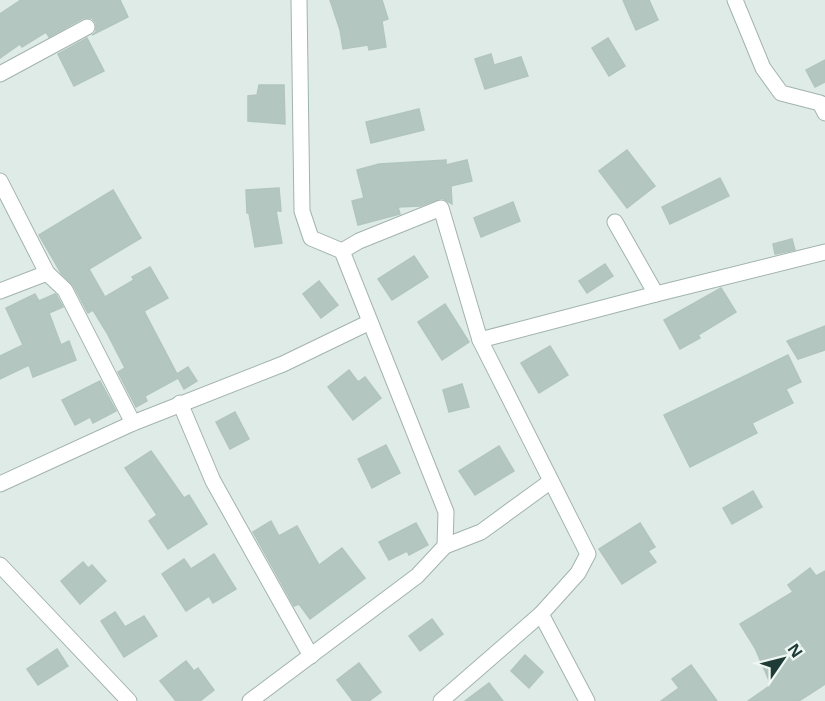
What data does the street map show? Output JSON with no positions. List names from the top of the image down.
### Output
{
  "north": "top right"
}
